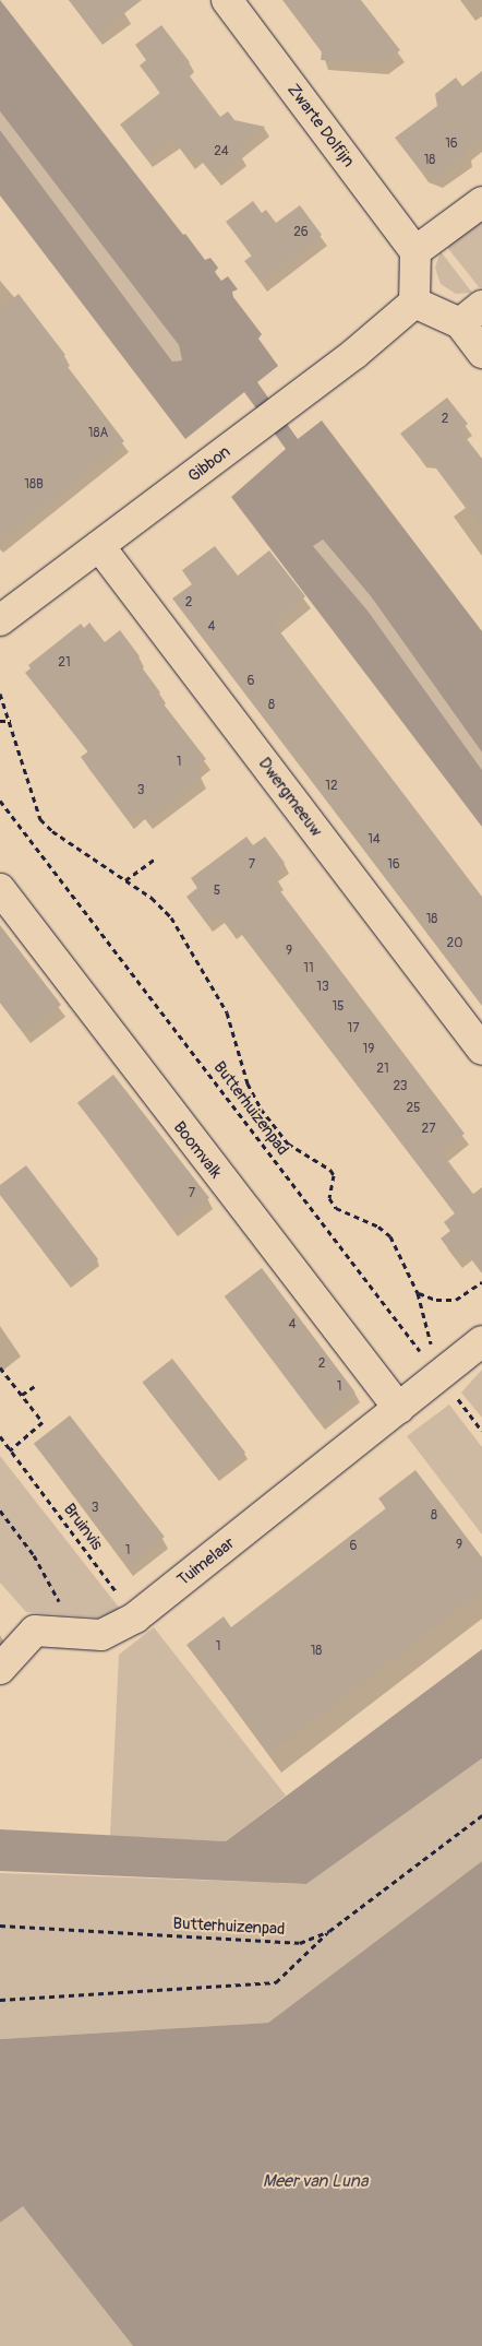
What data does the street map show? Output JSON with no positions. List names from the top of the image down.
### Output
{
  "streets": {
    "street": [
      "Zwarte Dolfijn",
      "Gibbon",
      "Dwergmeeuw",
      "Boomvalk",
      "Tuimelaar"
    ],
    "path": ["Butterhuizenpad", "Bruinvis"]
  },
  "crossings": [
    ["Gibbon", "Dwergmeeuw"],
    ["Boomvalk", "Tuimelaar"],
    ["Bruinvis", "Tuimelaar"]
  ],
  "water": ["Meer van Luna"],
  "house_numbers": [
    "16",
    "24",
    "18",
    "26",
    "2",
    "18A",
    "18B",
    "2",
    "4",
    "21",
    "6",
    "8",
    "1",
    "12",
    "3",
    "14",
    "7",
    "16",
    "5",
    "18",
    "20",
    "9",
    "11",
    "13",
    "15",
    "17",
    "19",
    "21",
    "23",
    "25",
    "27",
    "7",
    "4",
    "2",
    "1",
    "3",
    "8",
    "9",
    "6",
    "1",
    "1",
    "18"
  ]
}
